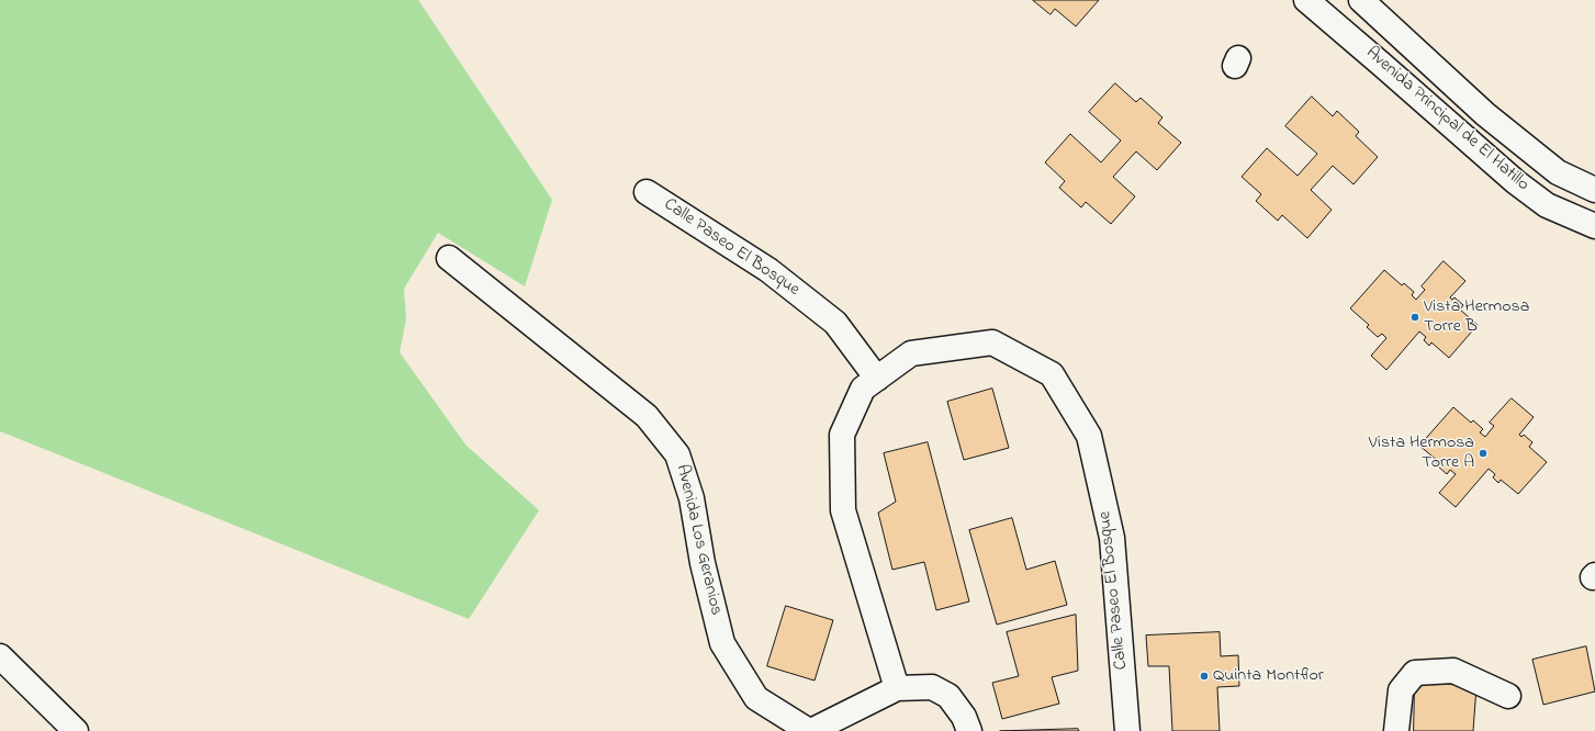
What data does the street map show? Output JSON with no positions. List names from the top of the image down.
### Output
{
  "streets": {
    "street": ["Avenida Principal de El Hatillo", "Calle Paseo El Bosque", "Avenida Los Geranios"]
  },
  "places": ["Vista Hermosa Torre B", "Vista Hermosa Torre A", "Quinta Montflor"]
}
